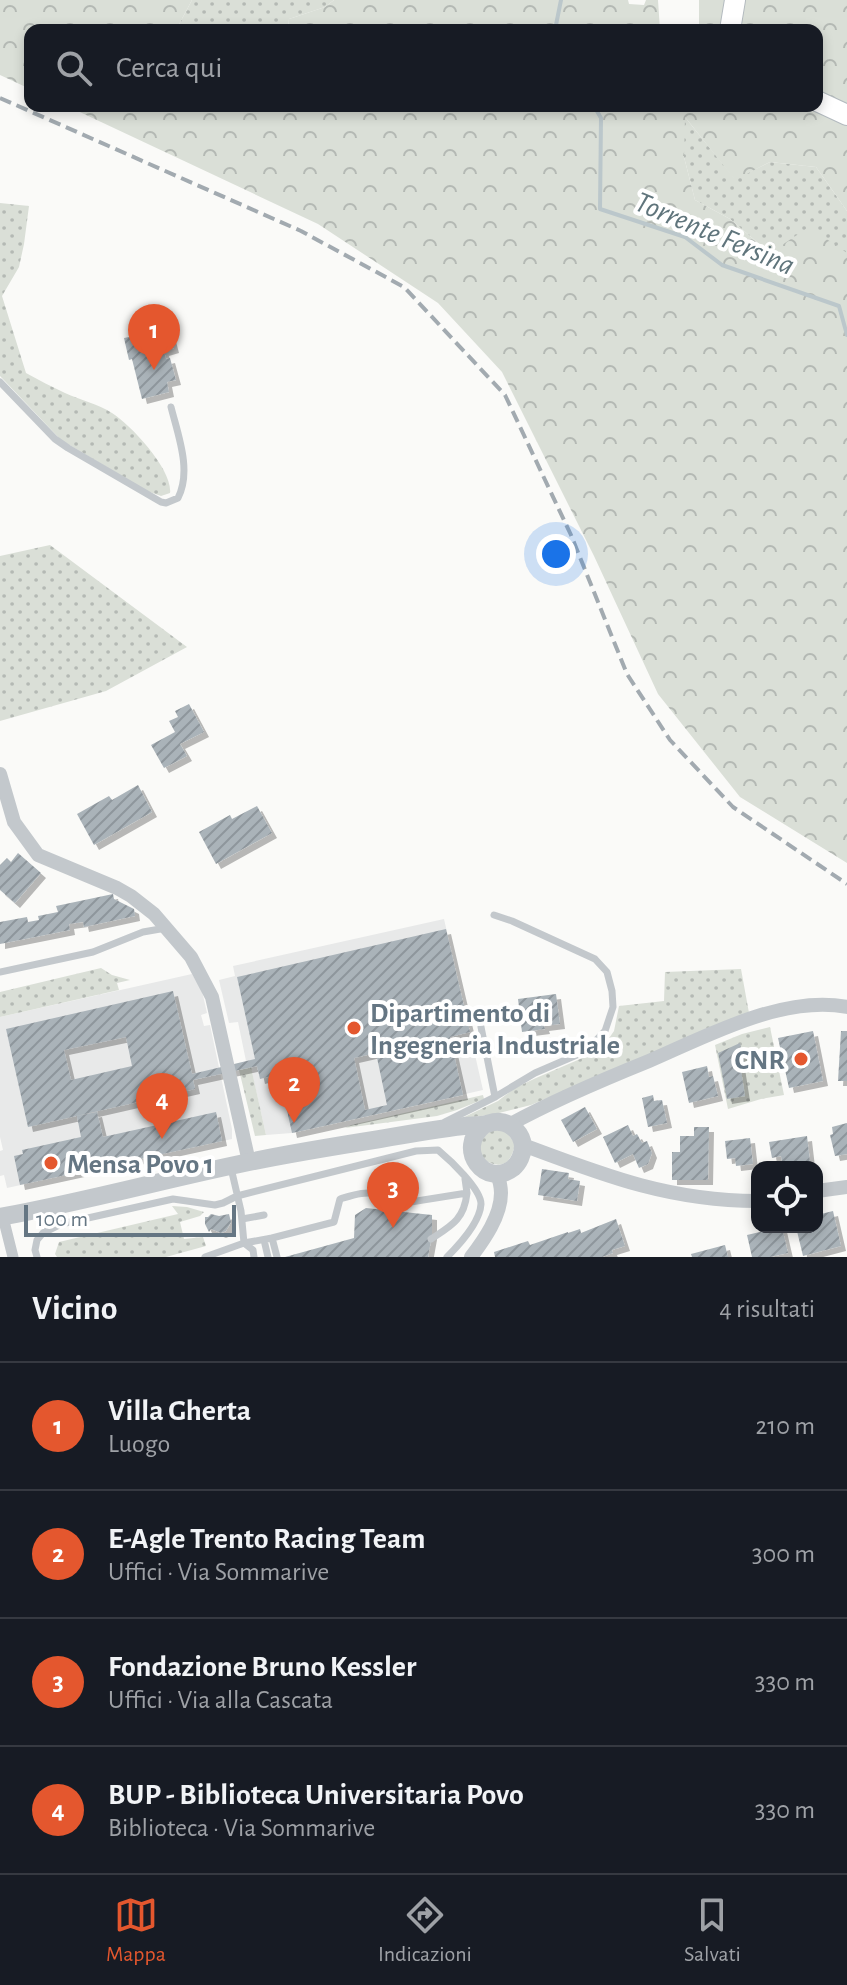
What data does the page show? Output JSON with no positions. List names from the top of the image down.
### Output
{
  "water": ["Torrente Fersina"],
  "places": ["Dipartimento di Ingegneria Industriale", "CNR", "Mensa Povo 1"],
  "scale_bar": "100 m",
  "page": {
    "search": "Cerca qui",
    "pins": [
      "1",
      "2",
      "4",
      "3"
    ],
    "scale": "100 m",
    "heading": ["Vicino", "4 risultati"],
    "list": [
      {
        "mark": "1",
        "name": "Villa Gherta",
        "note": "Luogo",
        "value": "210 m"
      },
      {
        "mark": "2",
        "name": "E-Agle Trento Racing Team",
        "note": "Uffici · Via Sommarive",
        "value": "300 m"
      },
      {
        "mark": "3",
        "name": "Fondazione Bruno Kessler",
        "note": "Uffici · Via alla Cascata",
        "value": "330 m"
      },
      {
        "mark": "4",
        "name": "BUP - Biblioteca Universitaria Povo",
        "note": "Biblioteca · Via Sommarive",
        "value": "330 m"
      }
    ],
    "nav": ["Mappa", "Indicazioni", "Salvati"]
  }
}
